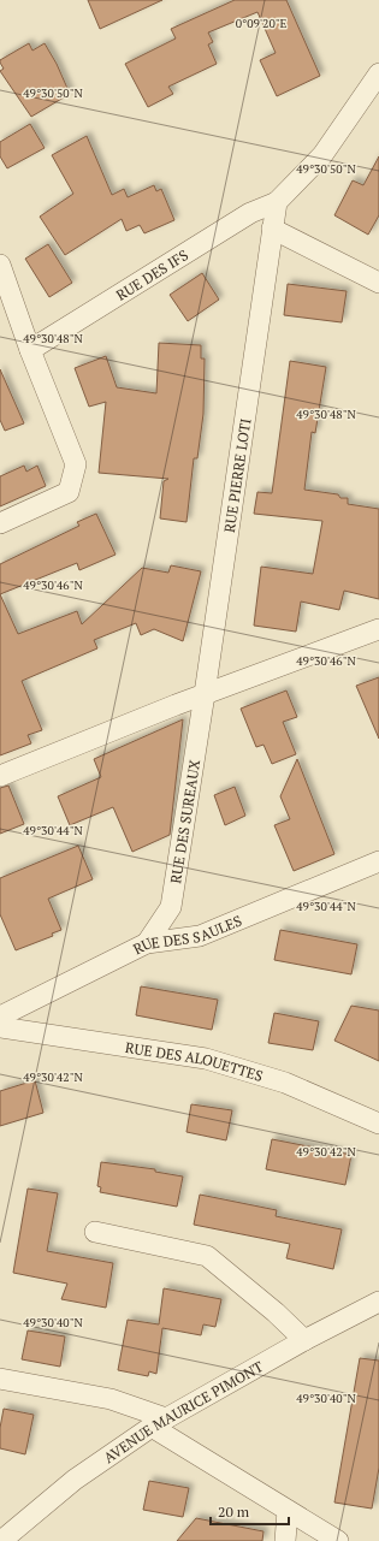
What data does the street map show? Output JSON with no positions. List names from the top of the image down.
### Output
{
  "streets": {
    "street": [
      "RUE DES IFS",
      "RUE PIERRE LOTI",
      "RUE DES SUREAUX",
      "RUE DES SAULES",
      "RUE DES ALOUETTES",
      "AVENUE MAURICE PIMONT"
    ]
  },
  "crossings": [
    ["RUE DES IFS", "RUE PIERRE LOTI"],
    ["RUE PIERRE LOTI", "RUE DES SUREAUX"],
    ["RUE DES SUREAUX", "RUE DES SAULES"]
  ],
  "scale_bar": "20 m",
  "coordinates": [
    "0°09'20\"E",
    "49°30'50\"N",
    "49°30'48\"N",
    "49°30'46\"N",
    "49°30'44\"N",
    "49°30'42\"N",
    "49°30'40\"N"
  ]
}
